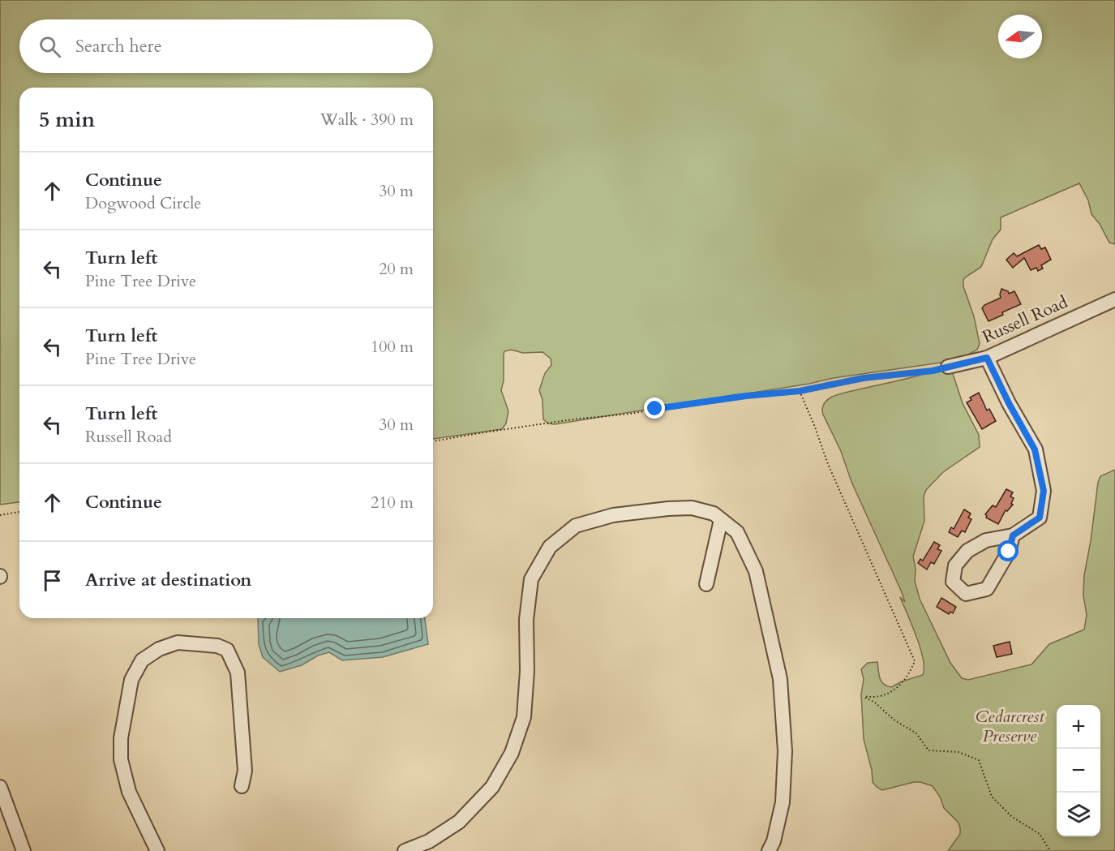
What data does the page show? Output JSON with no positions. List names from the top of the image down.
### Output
{
  "streets": {
    "street": ["Russell Road"]
  },
  "parks": ["Cedarcrest Preserve"],
  "north": "left",
  "page": {
    "search": "Search here",
    "heading": ["5 min", "Walk · 390 m"],
    "list": [
      ["Continue", "Dogwood Circle", "30 m"],
      ["Turn left", "Pine Tree Drive", "20 m"],
      ["Turn left", "Pine Tree Drive", "100 m"],
      ["Turn left", "Russell Road", "30 m"],
      ["Continue", "210 m"],
      "Arrive at destination"
    ],
    "map_buttons": ["+", "−"]
  }
}
